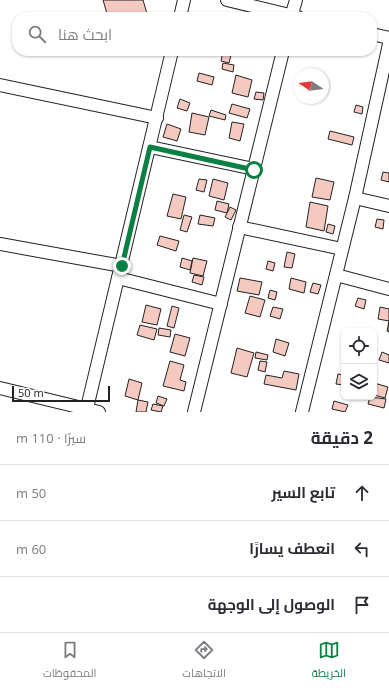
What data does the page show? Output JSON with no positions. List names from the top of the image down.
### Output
{
  "scale_bar": "50 m",
  "north": "left",
  "page": {
    "search": "ابحث هنا",
    "scale": "50 m",
    "heading": ["2 دقيقة", "سيرًا · 110 m"],
    "list": [
      ["تابع السير", "50 m"],
      ["انعطف يسارًا", "60 m"],
      "الوصول إلى الوجهة"
    ],
    "nav": ["الخريطة", "الاتجاهات", "المحفوظات"]
  }
}
